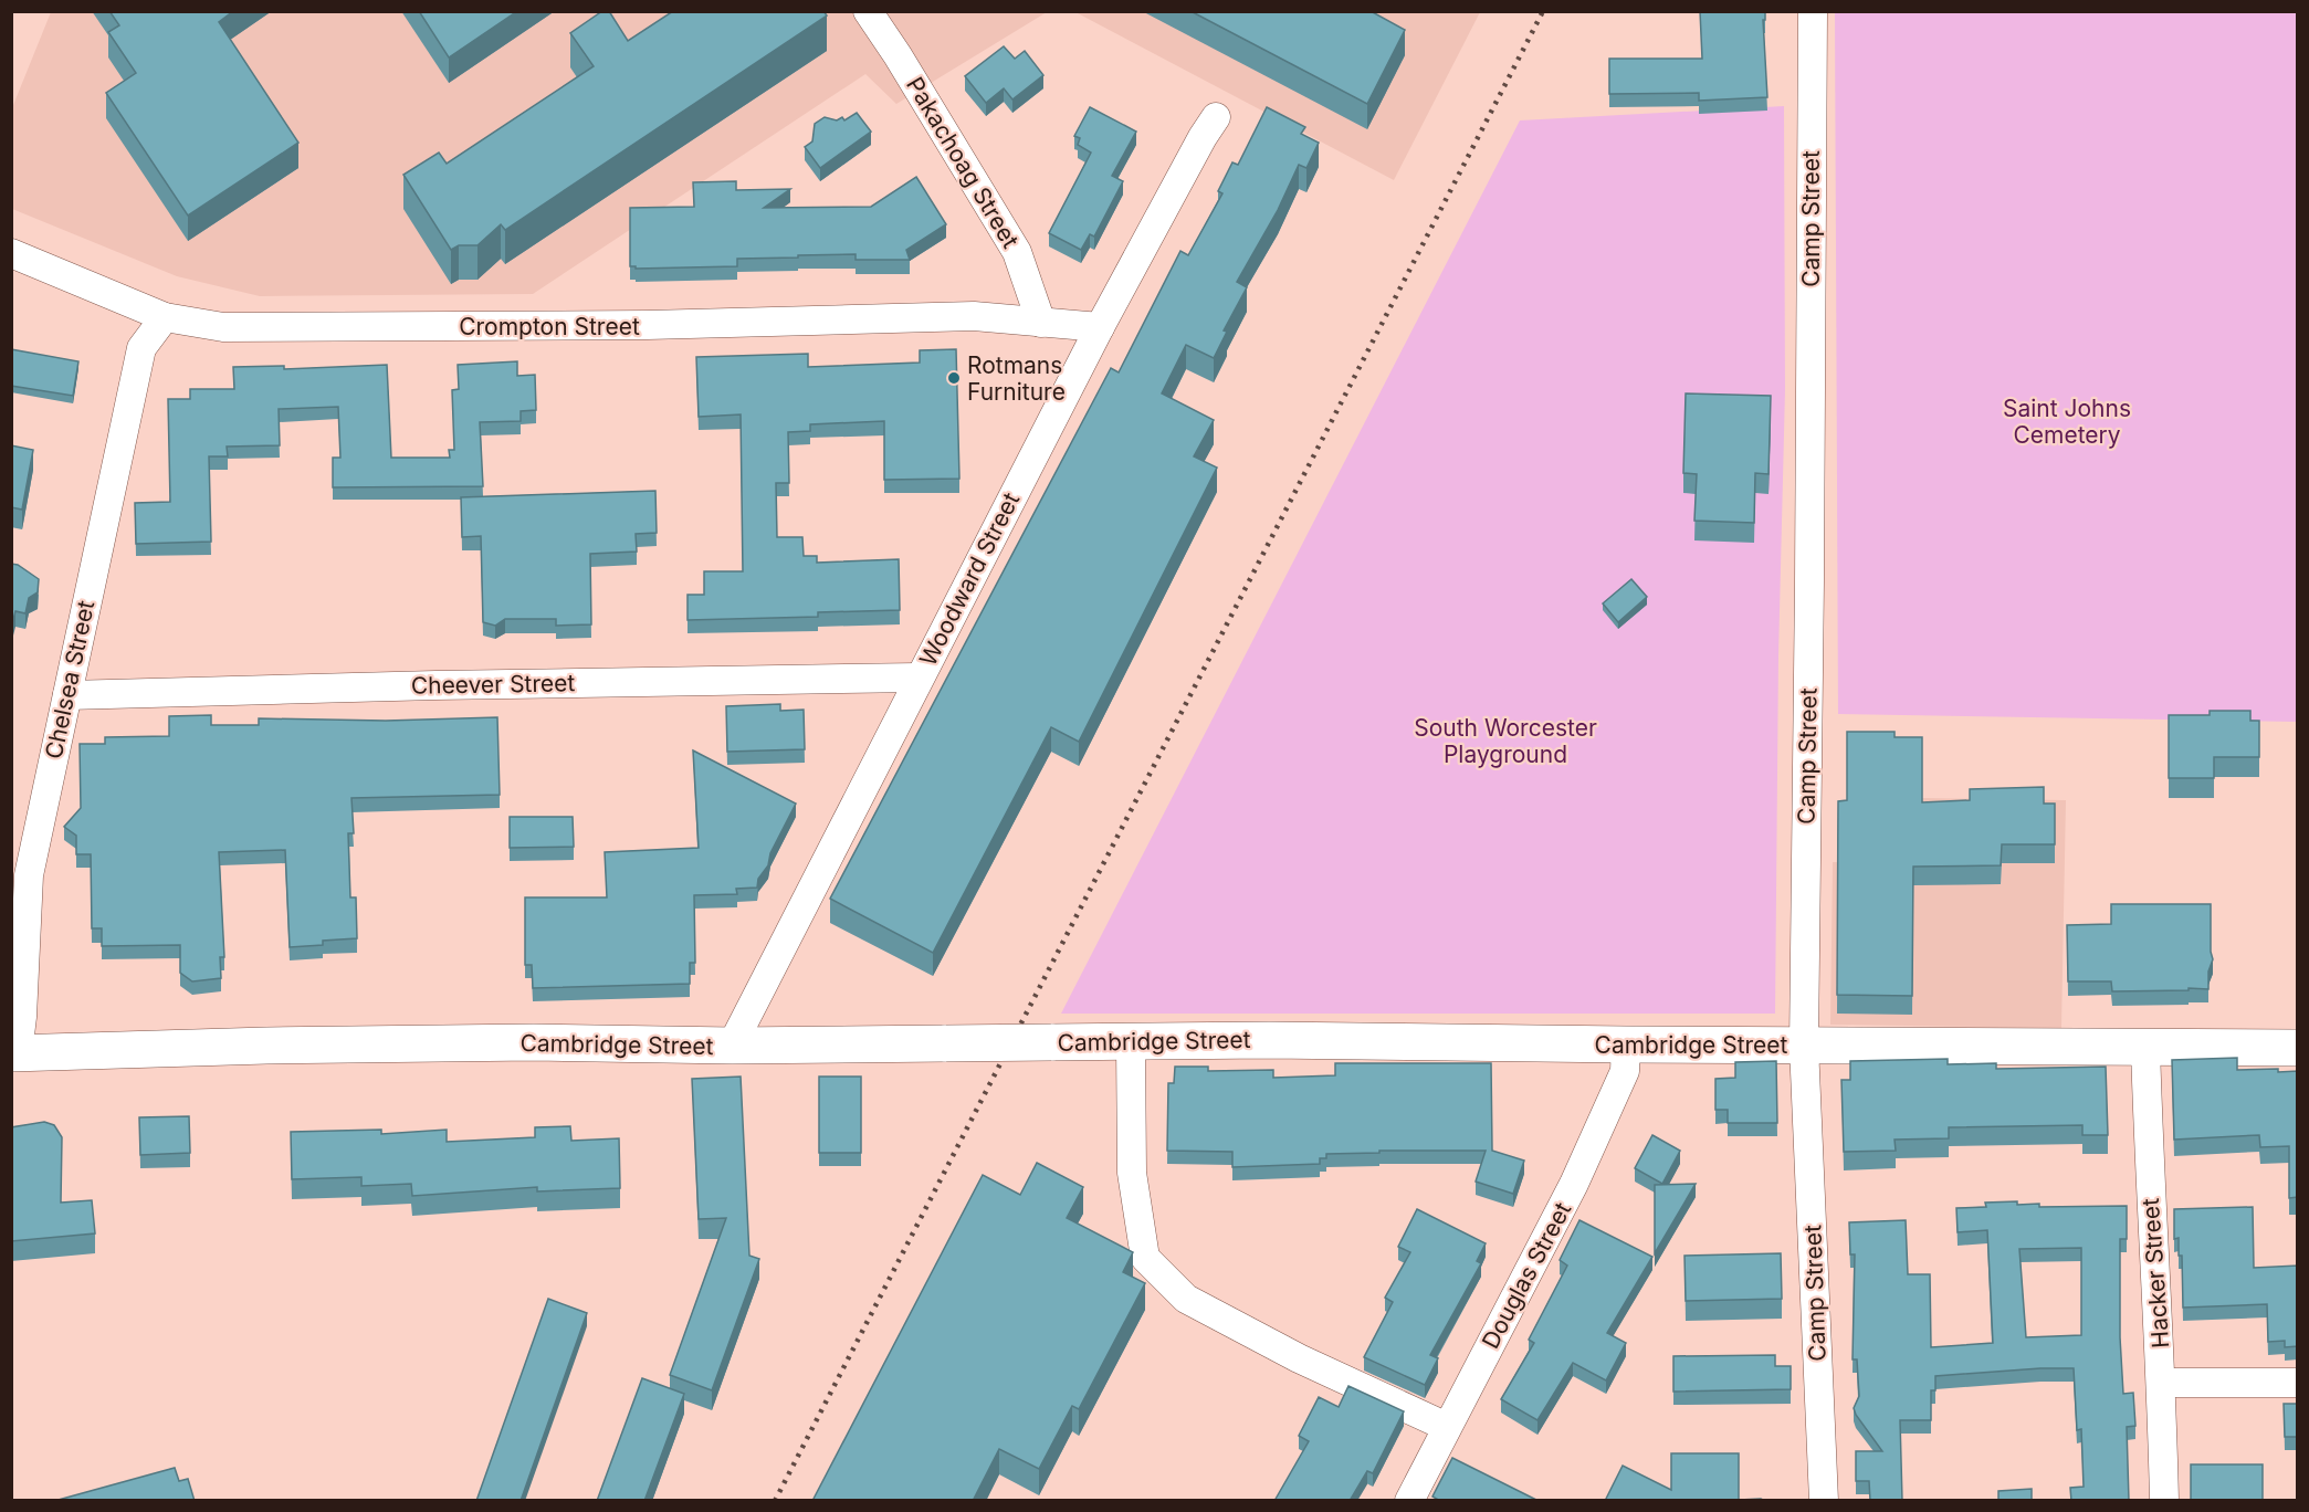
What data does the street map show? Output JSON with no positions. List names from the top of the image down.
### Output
{
  "streets": {
    "main road": ["Cambridge Street"],
    "street": [
      "Pakachoag Street",
      "Camp Street",
      "Crompton Street",
      "Woodward Street",
      "Chelsea Street",
      "Cheever Street",
      "Hacker Street",
      "Douglas Street"
    ]
  },
  "crossings": [
    ["Pakachoag Street", "Crompton Street"],
    ["Camp Street", "Cambridge Street"],
    ["Crompton Street", "Woodward Street"],
    ["Crompton Street", "Chelsea Street"],
    ["Woodward Street", "Cheever Street"],
    ["Woodward Street", "Cambridge Street"],
    ["Chelsea Street", "Cheever Street"],
    ["Chelsea Street", "Cambridge Street"],
    ["Cambridge Street", "Hacker Street"],
    ["Cambridge Street", "Douglas Street"]
  ],
  "parks": ["Saint Johns Cemetery", "South Worcester Playground"],
  "places": ["Rotmans Furniture"]
}
